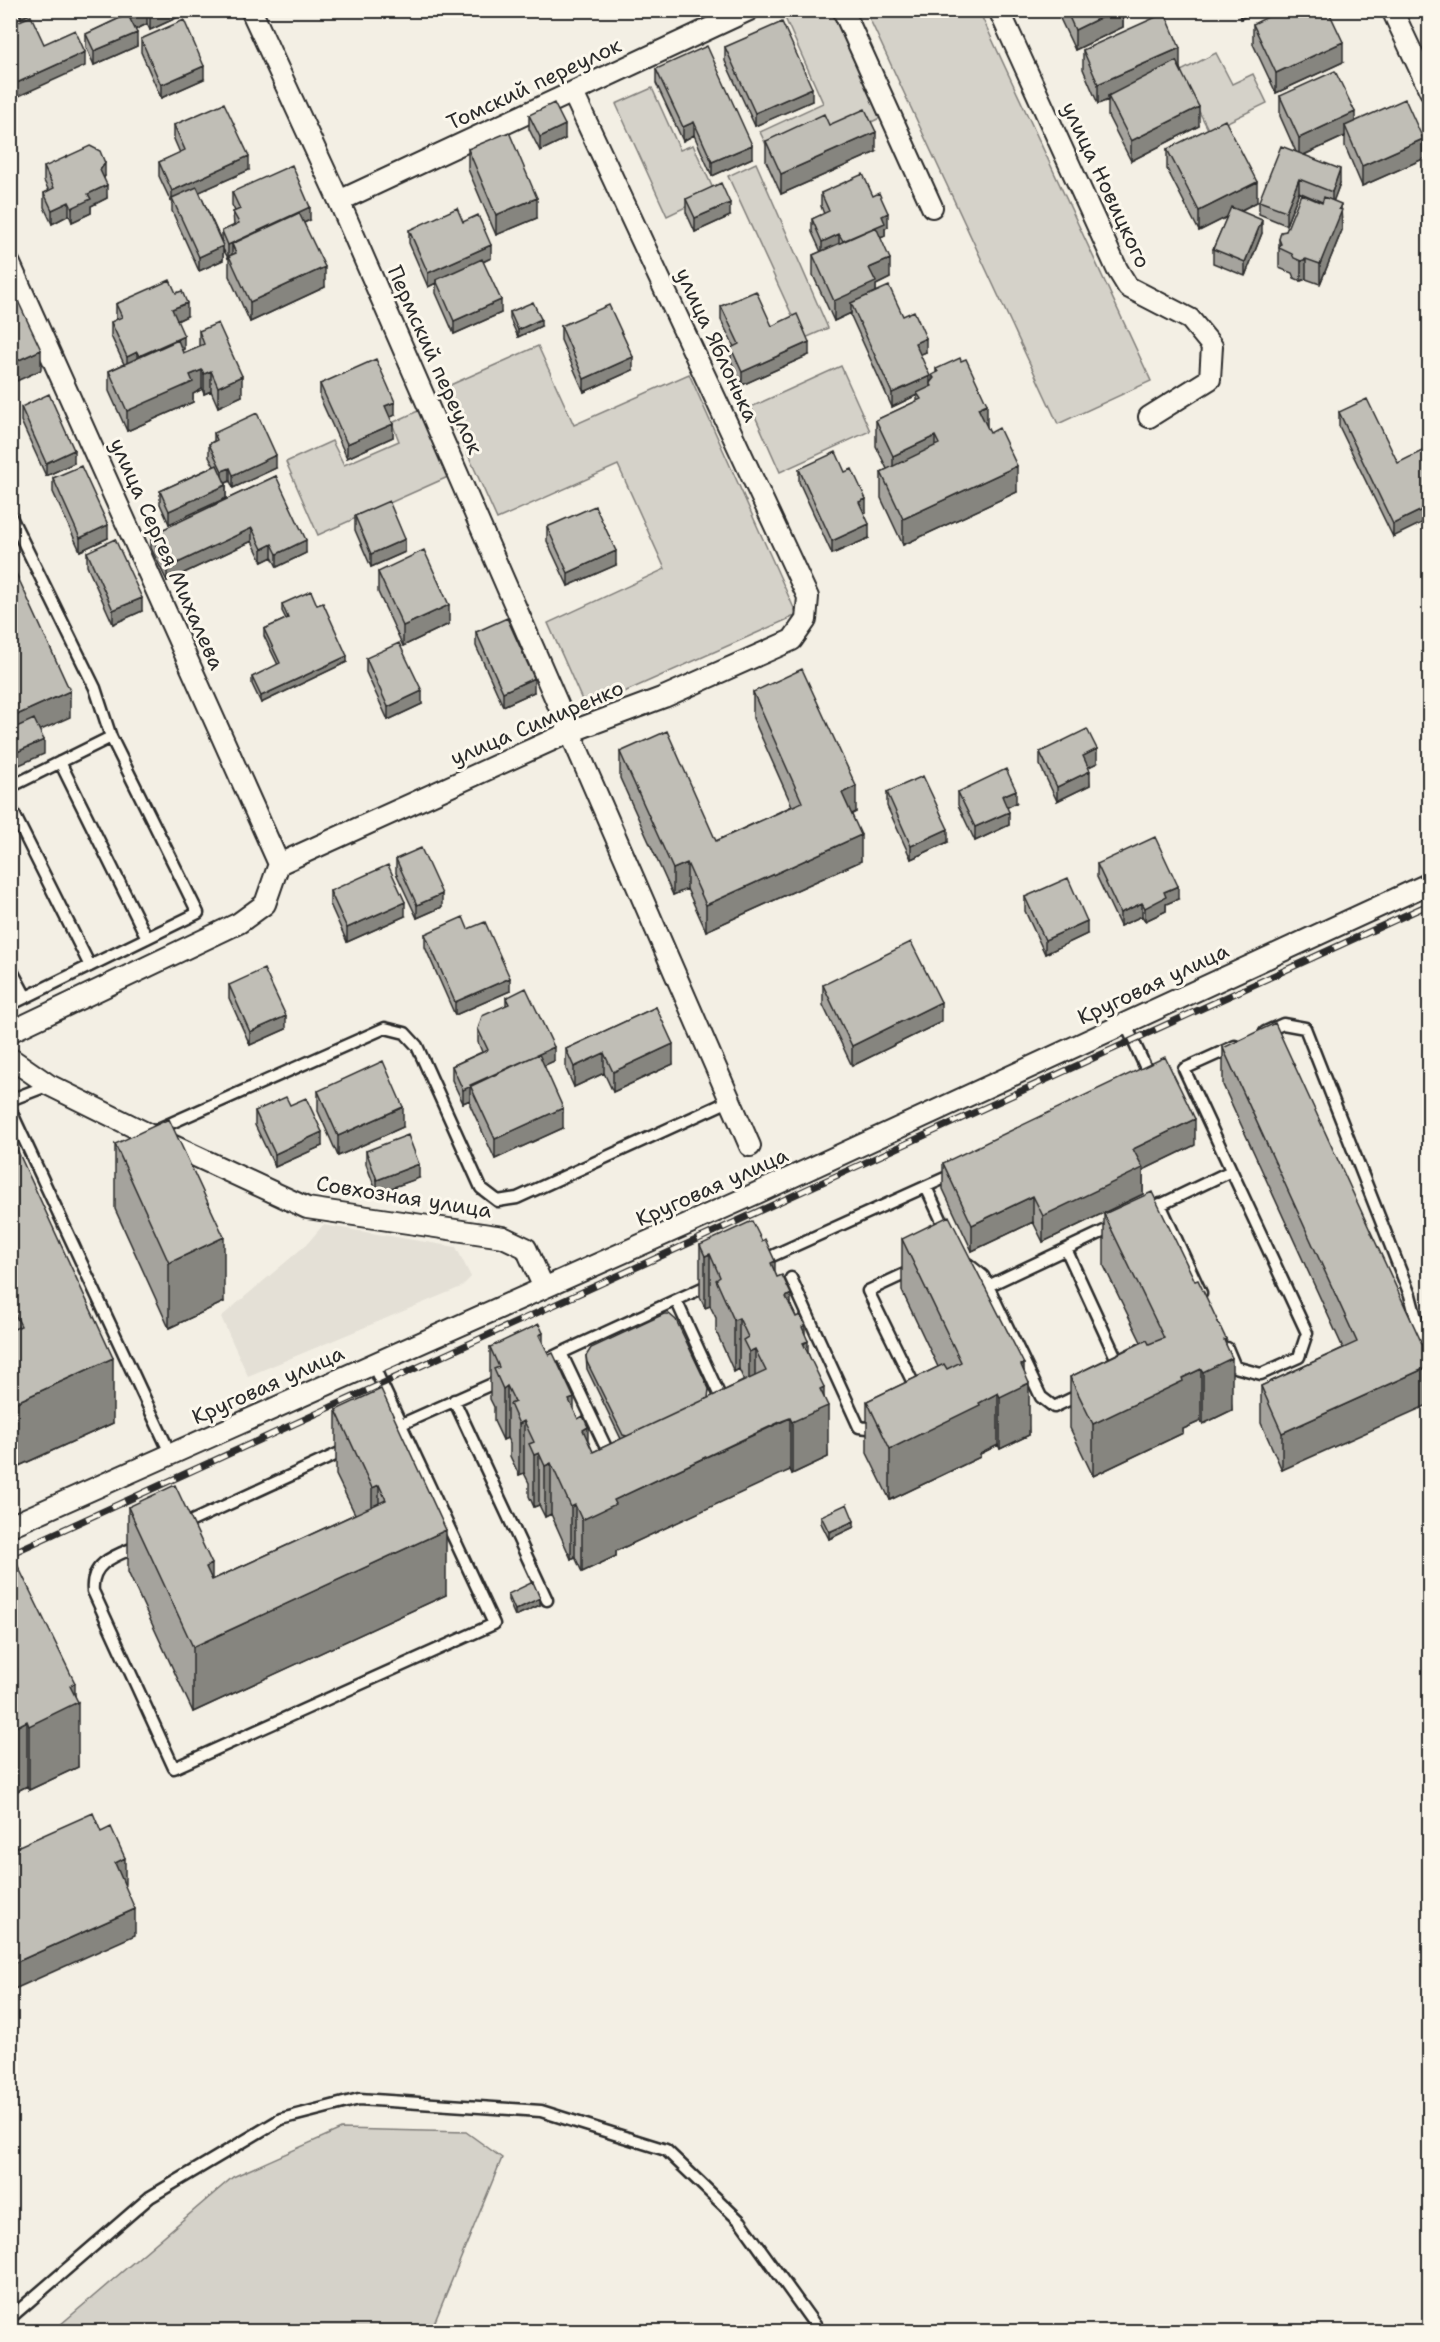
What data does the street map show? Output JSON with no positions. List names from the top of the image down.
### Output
{
  "streets": {
    "street": [
      "Томский переулок",
      "улица Новицкого",
      "улица Яблонька",
      "Пермский переулок",
      "улица Сергея Михалева",
      "улица Симиренко",
      "Круговая улица",
      "Совхозная улица"
    ]
  },
  "crossings": [
    ["Томский переулок", "улица Яблонька"],
    ["Томский переулок", "Пермский переулок"],
    ["улица Яблонька", "улица Симиренко"],
    ["Пермский переулок", "улица Симиренко"],
    ["улица Сергея Михалева", "улица Симиренко"],
    ["Круговая улица", "Совхозная улица"]
  ]
}
